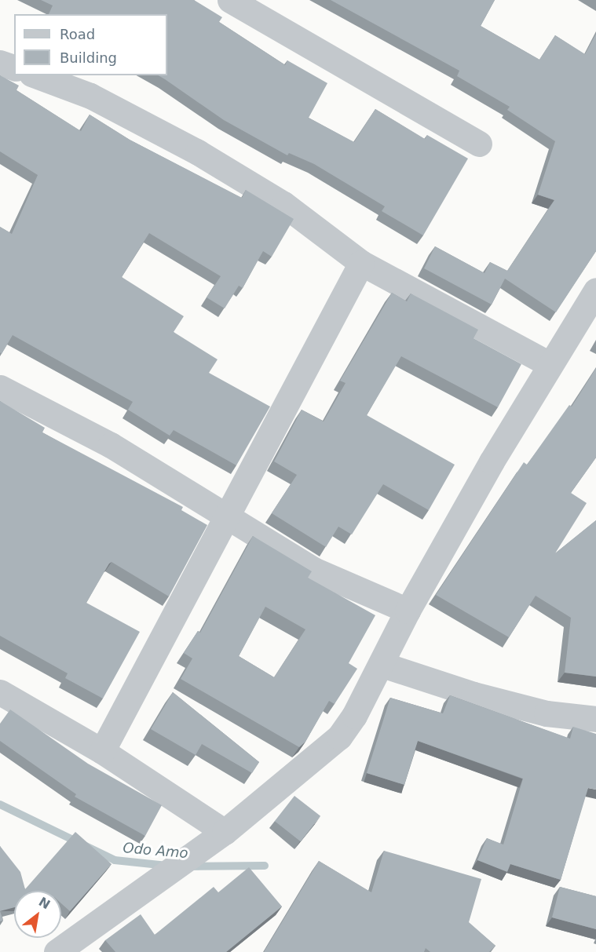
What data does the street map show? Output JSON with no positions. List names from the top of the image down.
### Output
{
  "water": ["Odo Amo"],
  "legend": ["Road", "Building"],
  "north": "top right"
}
